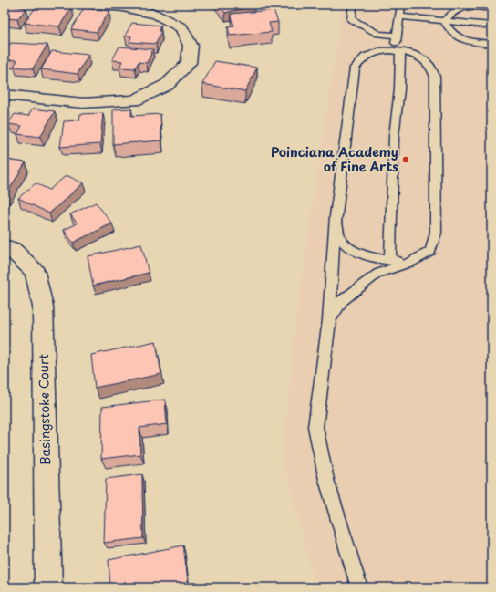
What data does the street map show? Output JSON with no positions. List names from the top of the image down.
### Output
{
  "streets": {
    "street": ["Basingstoke Court"]
  },
  "places": ["Poinciana Academy of Fine Arts"]
}
